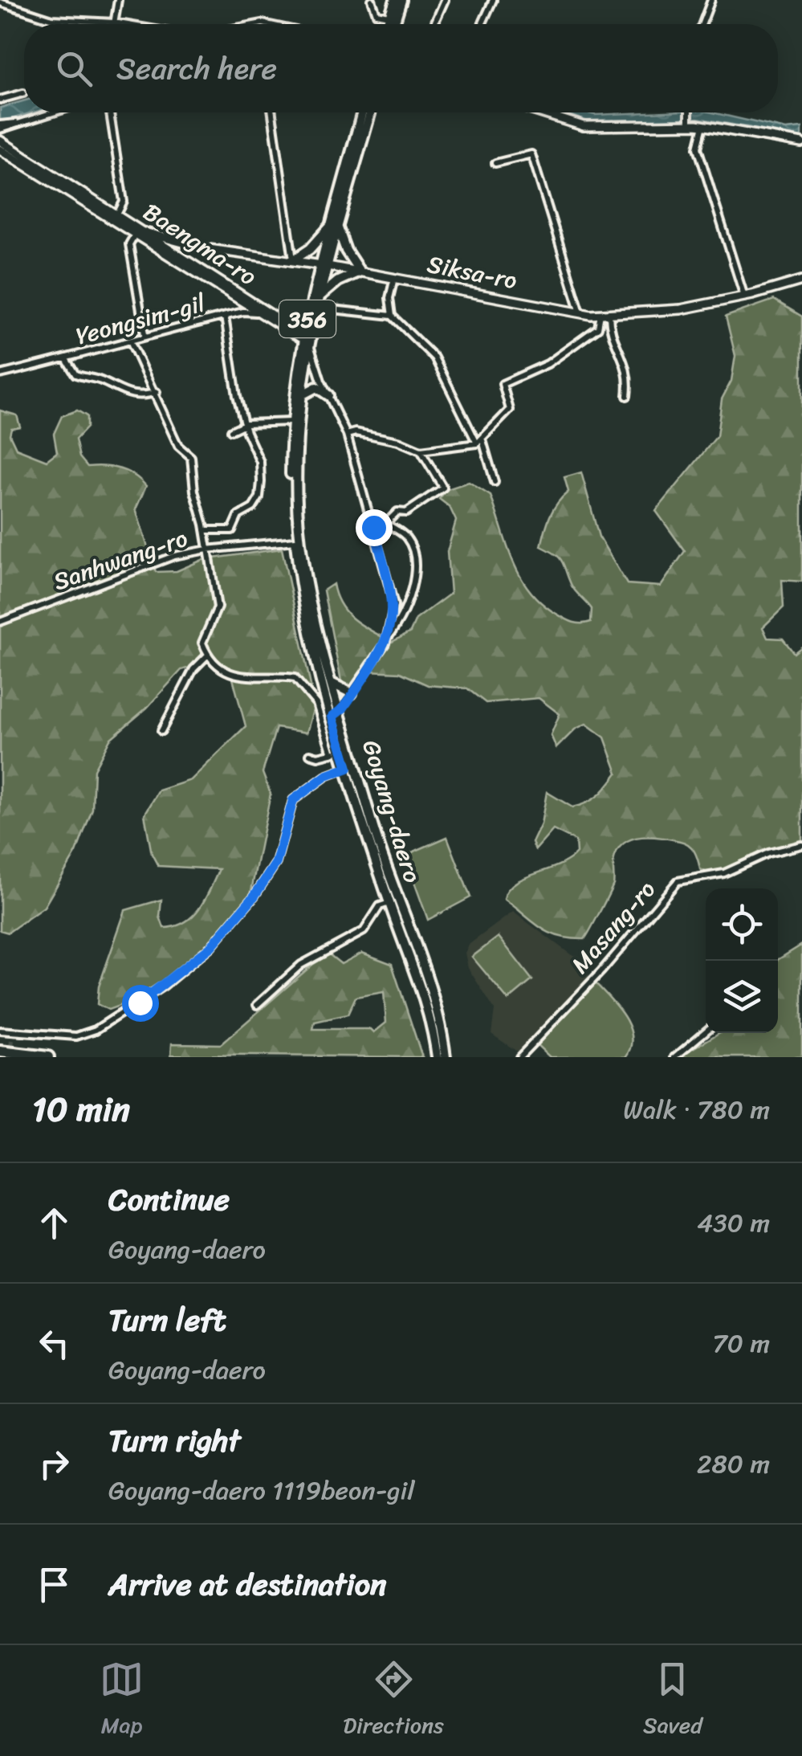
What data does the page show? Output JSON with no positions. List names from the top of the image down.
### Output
{
  "streets": {
    "main road": ["356", "Goyang-daero"],
    "street": [
      "Baengma-ro",
      "Siksa-ro",
      "Yeongsim-gil",
      "Sanhwang-ro",
      "Masang-ro"
    ]
  },
  "crossings": [
    ["Baengma-ro", "Siksa-ro"],
    ["Baengma-ro", "Yeongsim-gil"],
    ["Baengma-ro", "Goyang-daero"],
    ["Siksa-ro", "Goyang-daero"],
    ["Sanhwang-ro", "Goyang-daero"]
  ],
  "page": {
    "search": "Search here",
    "heading": ["10 min", "Walk · 780 m"],
    "list": [
      ["Continue", "Goyang-daero", "430 m"],
      ["Turn left", "Goyang-daero", "70 m"],
      ["Turn right", "Goyang-daero 1119beon-gil", "280 m"],
      "Arrive at destination"
    ],
    "nav": ["Map", "Directions", "Saved"]
  }
}
